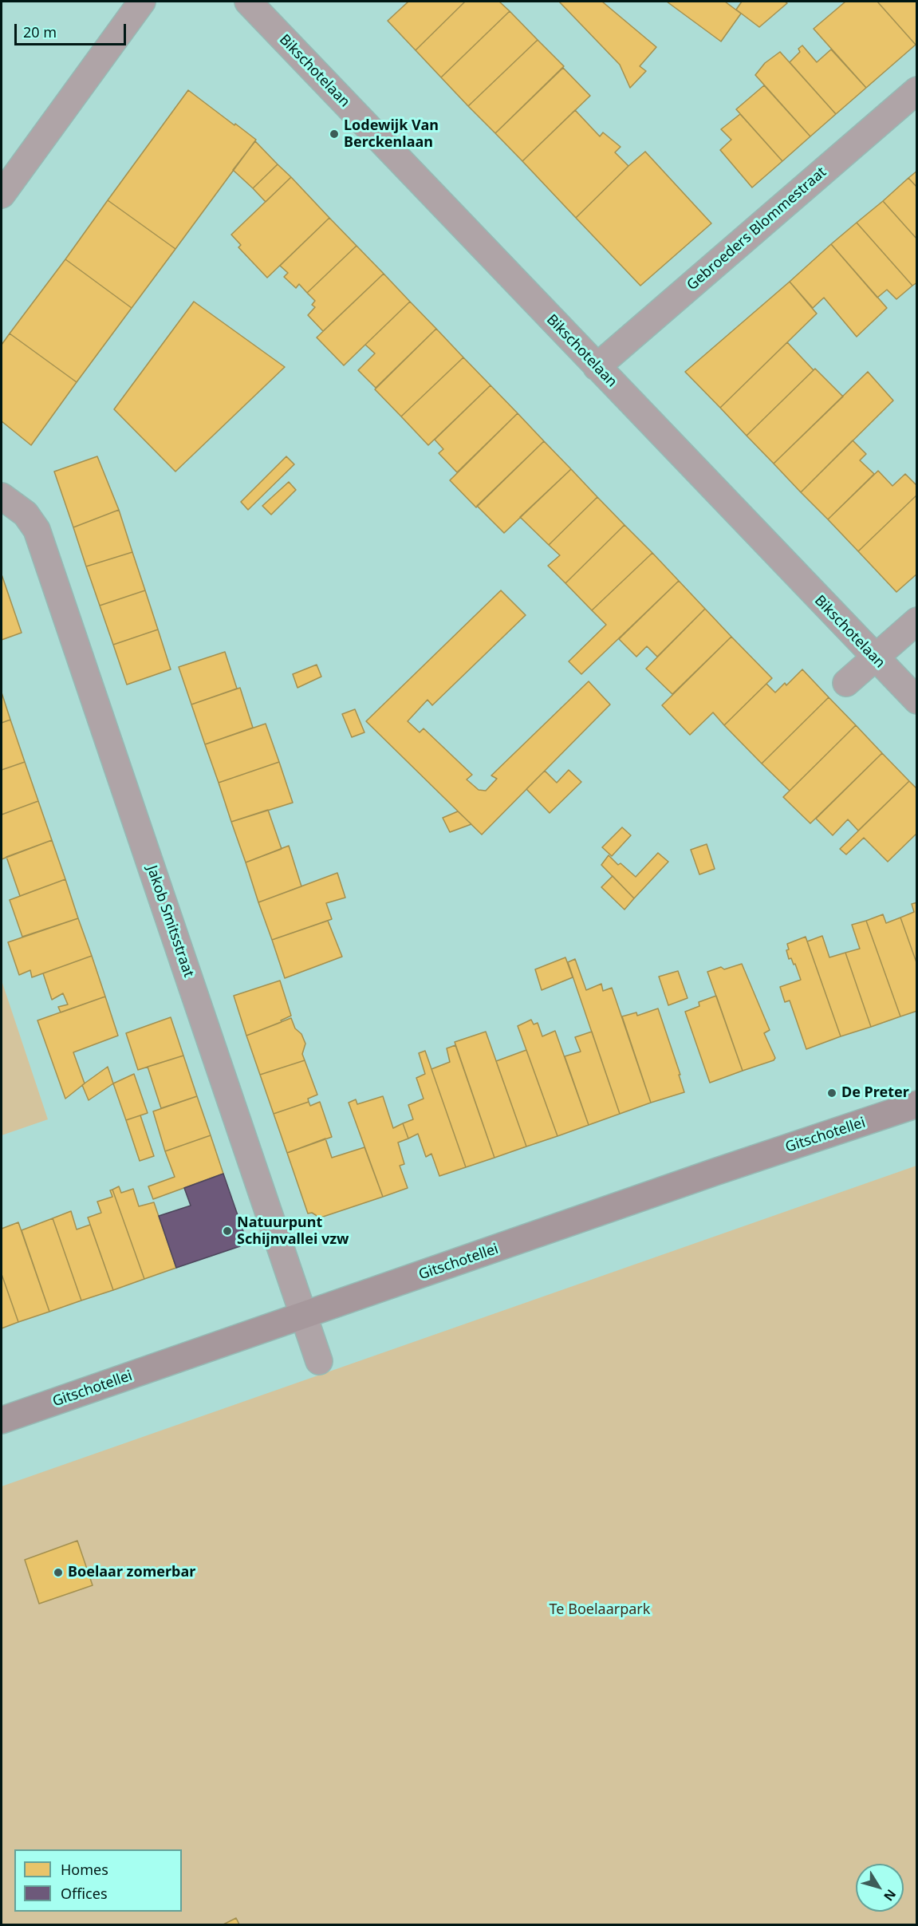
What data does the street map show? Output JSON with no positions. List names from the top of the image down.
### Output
{
  "streets": {
    "street": [
      "Bikschotelaan",
      "Gebroeders Blommestraat",
      "Jakob Smitsstraat",
      "Gitschotellei"
    ]
  },
  "crossings": [
    ["Bikschotelaan", "Gebroeders Blommestraat"],
    ["Jakob Smitsstraat", "Gitschotellei"]
  ],
  "parks": ["Te Boelaarpark"],
  "places": [
    "Lodewijk Van Berckenlaan",
    "De Preter",
    "Natuurpunt Schijnvallei vzw",
    "Boelaar zomerbar"
  ],
  "legend": ["Homes", "Offices"],
  "scale_bar": "20 m",
  "north": "bottom right"
}
